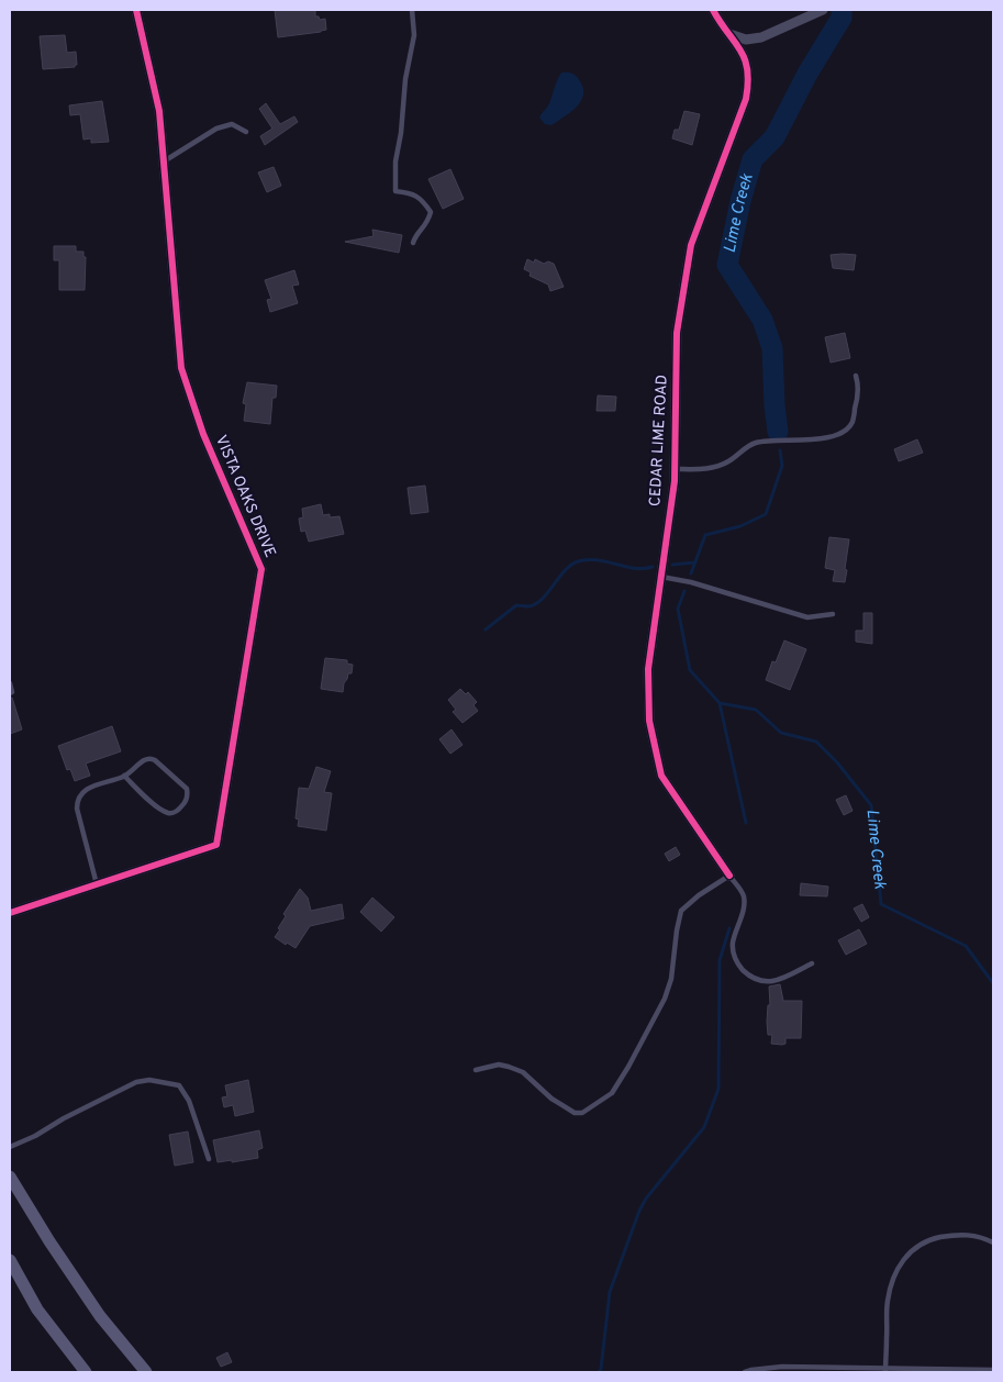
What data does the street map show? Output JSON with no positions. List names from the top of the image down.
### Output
{
  "streets": {
    "street": ["CEDAR LIME ROAD", "VISTA OAKS DRIVE"]
  },
  "water": ["Lime Creek"]
}
